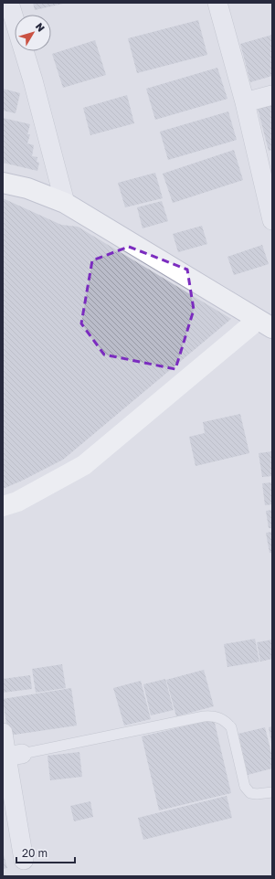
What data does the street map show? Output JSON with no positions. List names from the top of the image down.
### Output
{
  "scale_bar": "20 m",
  "north": "top right"
}
